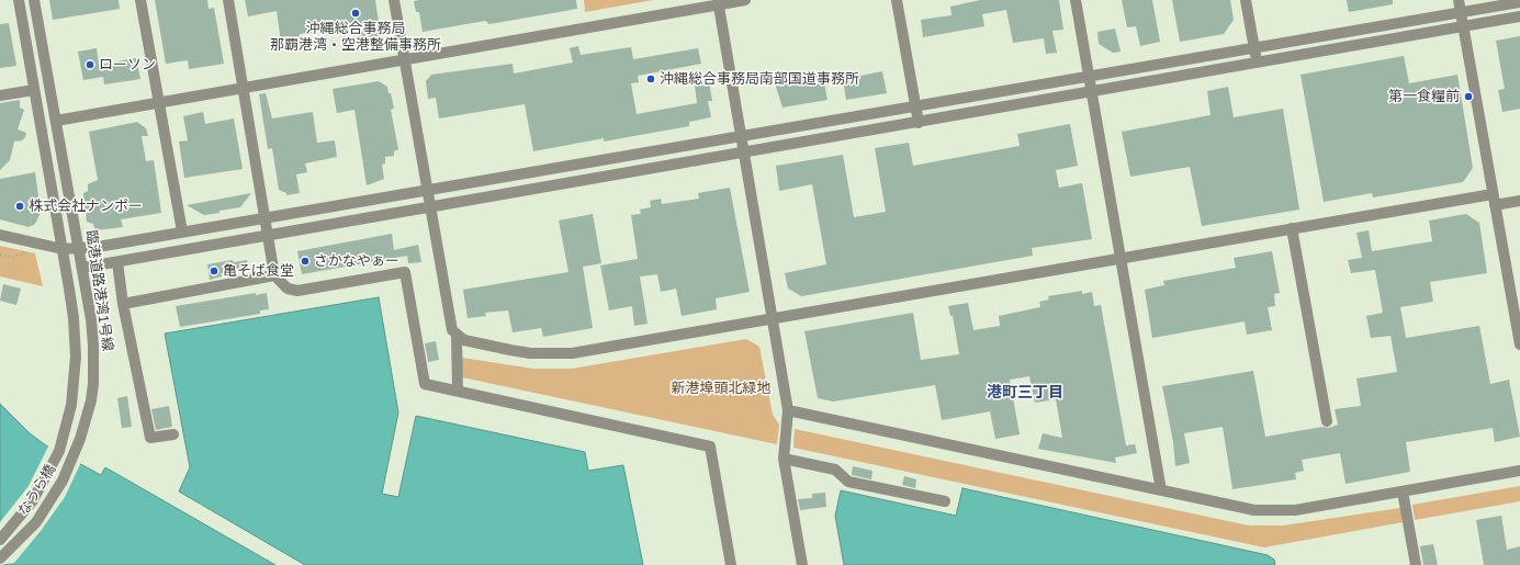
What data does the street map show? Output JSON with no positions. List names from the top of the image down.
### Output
{
  "streets": {
    "street": ["臨港道路港湾1号線", "なうら橋"]
  },
  "crossings": [
    ["臨港道路港湾1号線", "なうら橋"]
  ],
  "districts": ["港町三丁目"],
  "parks": ["新港埠頭北緑地"],
  "places": [
    "沖縄総合事務局 那覇港湾・空港整備事務所",
    "ローソン",
    "沖縄総合事務局南部国道事務所",
    "第一食糧前",
    "株式会社ナンポー",
    "さかなやぁー",
    "亀そば食堂"
  ]
}
